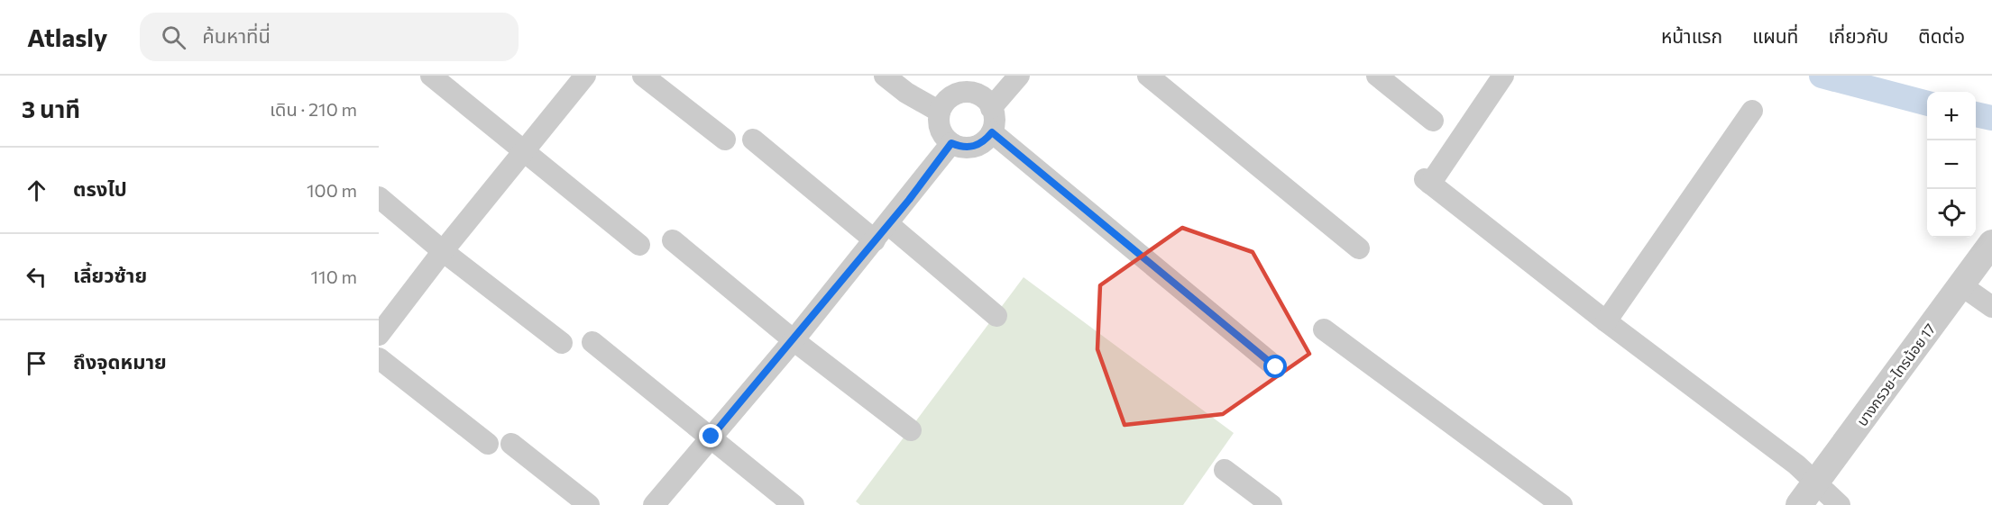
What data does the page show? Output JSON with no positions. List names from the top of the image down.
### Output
{
  "streets": {
    "street": ["บางกรวย-ไทรน้อย 17"]
  },
  "page": {
    "header": "Atlasly",
    "search": "ค้นหาที่นี่",
    "nav": [
      "หน้าแรก",
      "แผนที่",
      "เกี่ยวกับ",
      "ติดต่อ"
    ],
    "heading": ["3 นาที", "เดิน · 210 m"],
    "map_buttons": ["+", "−"],
    "list": [
      ["ตรงไป", "100 m"],
      ["เลี้ยวซ้าย", "110 m"],
      "ถึงจุดหมาย"
    ]
  }
}
